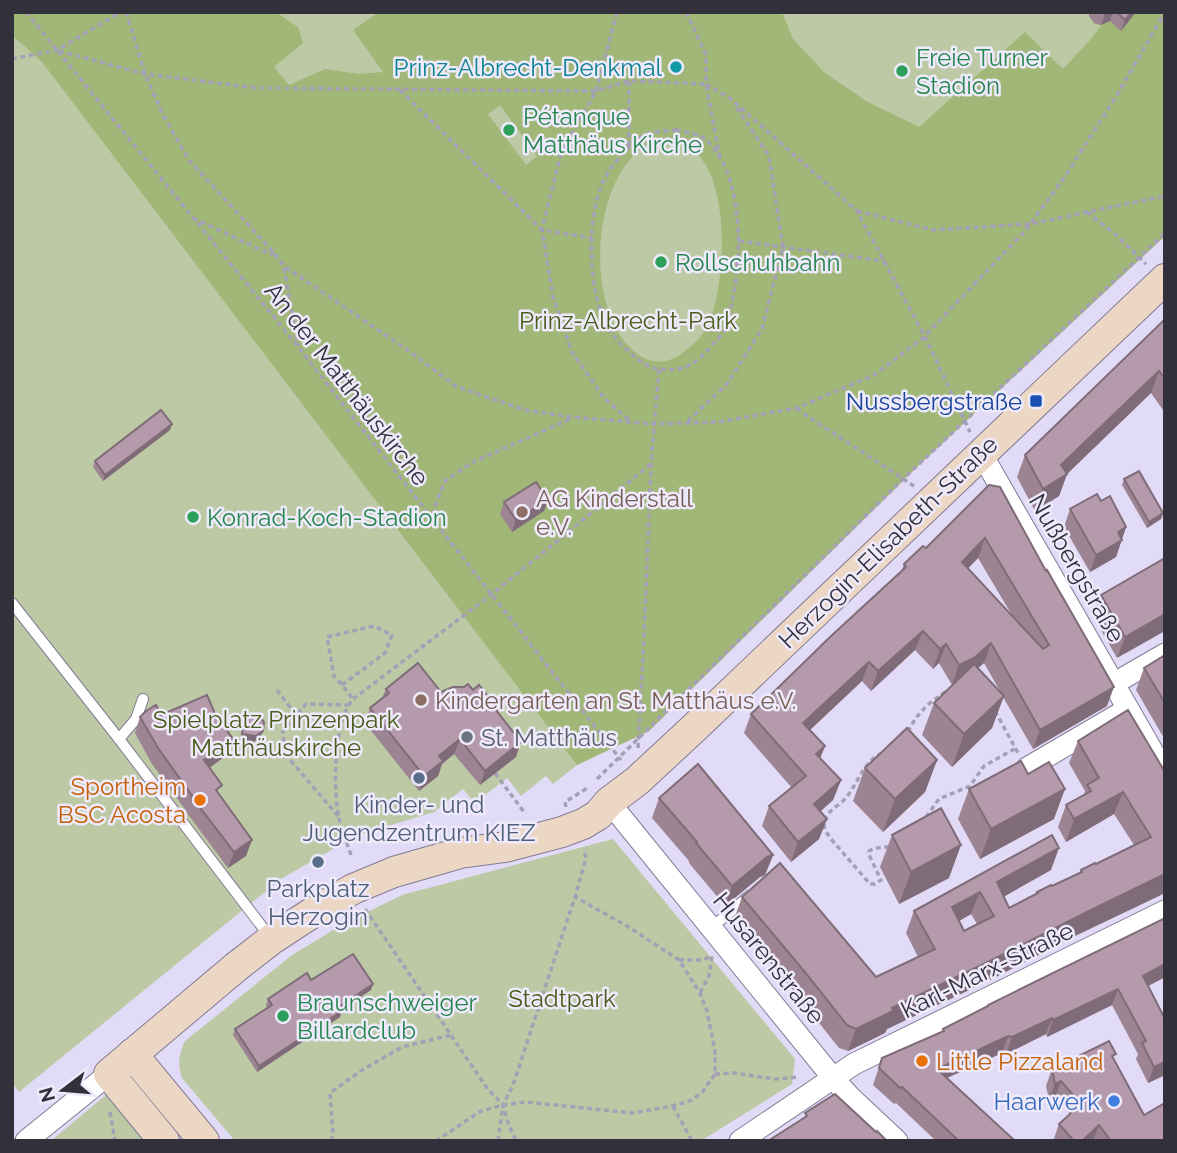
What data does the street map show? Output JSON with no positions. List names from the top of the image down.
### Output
{
  "streets": {
    "street": [
      "Herzogin-Elisabeth-Straße",
      "Nußbergstraße",
      "Husarenstraße",
      "Karl-Marx-Straße"
    ],
    "path": ["An der Matthäuskirche"]
  },
  "crossings": [
    ["An der Matthäuskirche", "Herzogin-Elisabeth-Straße"],
    ["Herzogin-Elisabeth-Straße", "Nußbergstraße"],
    ["Herzogin-Elisabeth-Straße", "Husarenstraße"],
    ["Husarenstraße", "Karl-Marx-Straße"]
  ],
  "parks": ["Prinz-Albrecht-Park", "Spielplatz Prinzenpark Matthäuskirche", "Stadtpark"],
  "places": {
    "other": [
      "Prinz-Albrecht-Denkmal",
      "Freie Turner Stadion",
      "Pétanque Matthäus Kirche",
      "Rollschuhbahn",
      "AG Kinderstall e.V.",
      "Konrad-Koch-Stadion",
      "Kindergarten an St. Matthäus e.V.",
      "St. Matthäus",
      "Kinder- und Jugendzentrum KIEZ",
      "Sportheim BSC Acosta",
      "Parkplatz Herzogin",
      "Braunschweiger Billardclub",
      "Little Pizzaland",
      "Haarwerk"
    ],
    "transit": ["Nussbergstraße"]
  },
  "north": "left"
}
